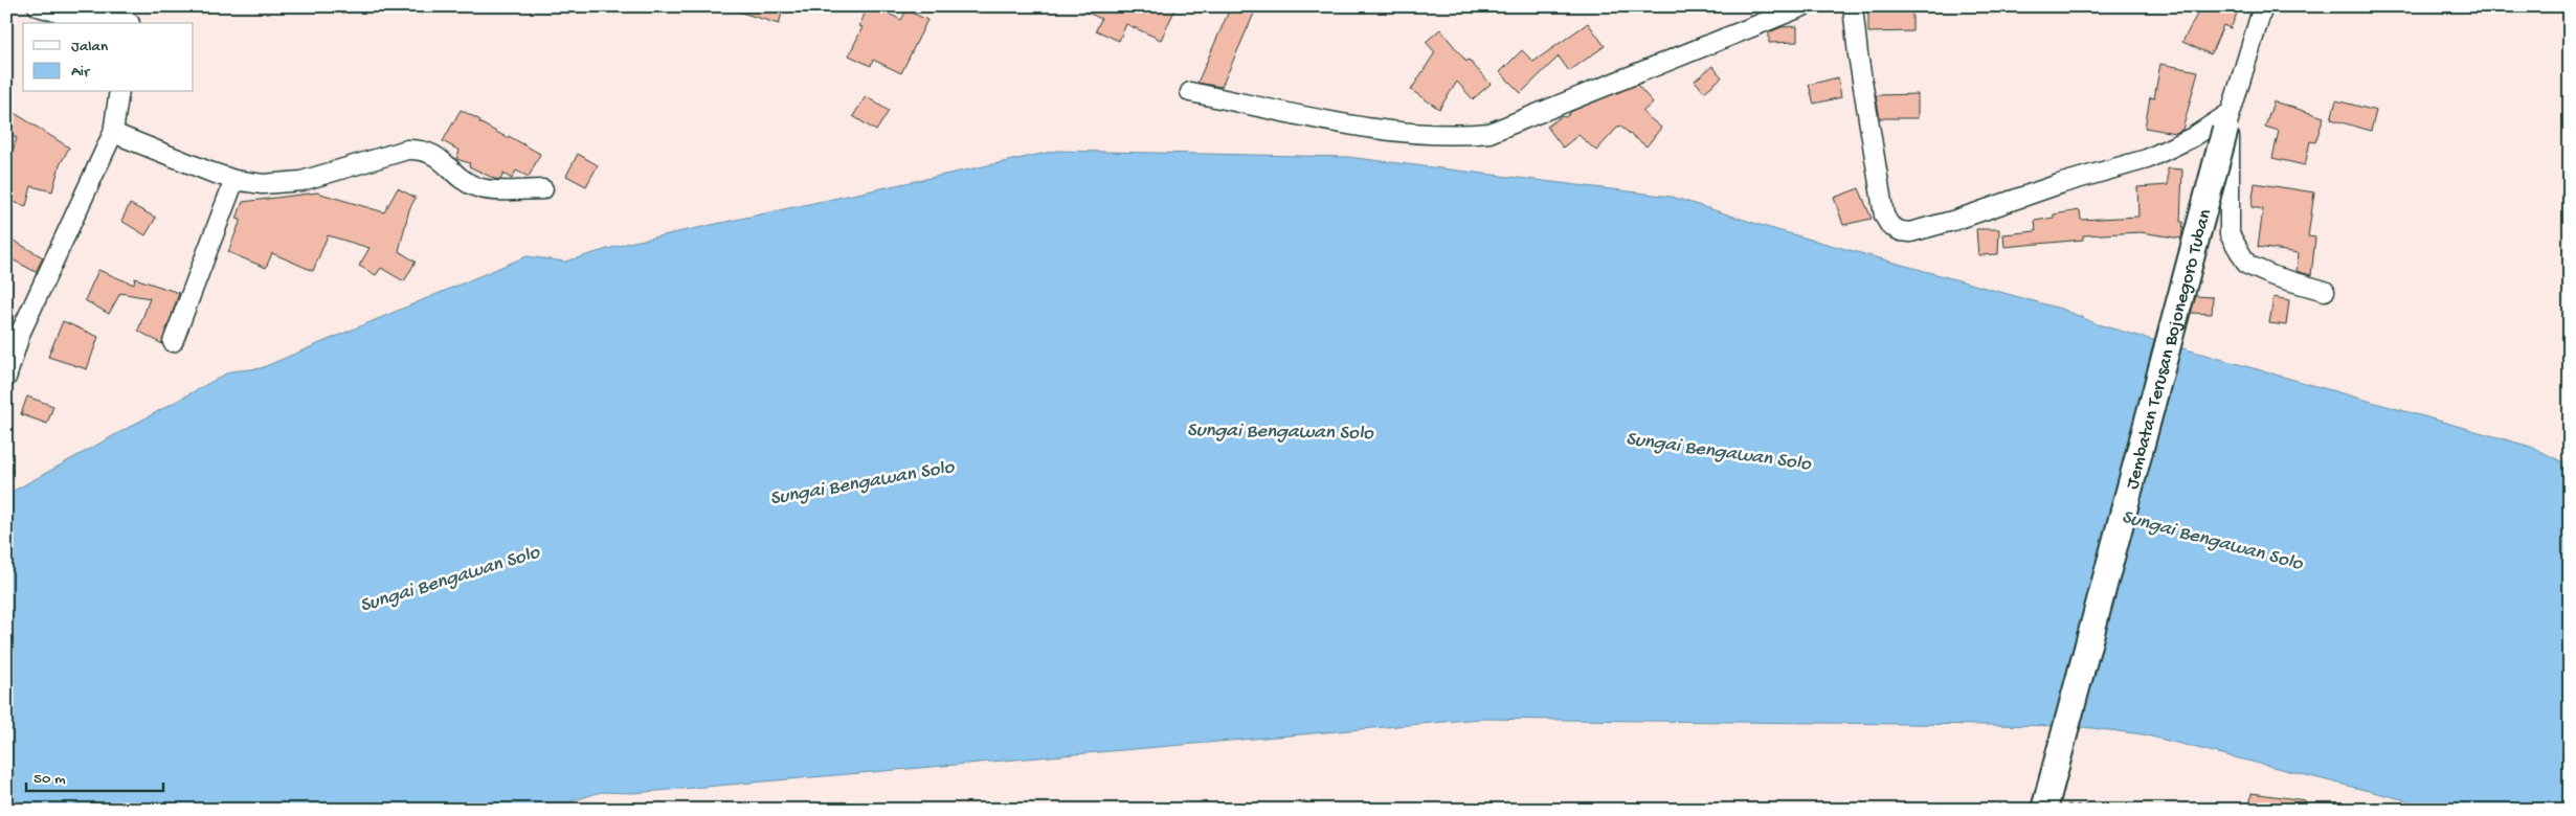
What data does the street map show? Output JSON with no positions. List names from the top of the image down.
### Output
{
  "streets": {
    "street": ["Jembatan Terusan Bojonegoro Tuban"]
  },
  "water": ["Sungai Bengawan Solo"],
  "legend": ["Jalan", "Air"],
  "scale_bar": "50 m"
}
